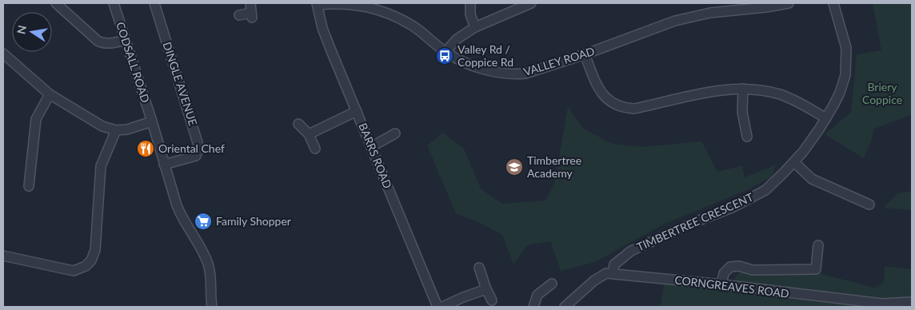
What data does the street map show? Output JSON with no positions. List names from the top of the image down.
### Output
{
  "streets": {
    "street": [
      "VALLEY ROAD",
      "CODSALL ROAD",
      "DINGLE AVENUE",
      "BARRS ROAD",
      "TIMBERTREE CRESCENT",
      "CORNGREAVES ROAD"
    ]
  },
  "crossings": [
    ["VALLEY ROAD", "BARRS ROAD"],
    ["CODSALL ROAD", "DINGLE AVENUE"],
    ["TIMBERTREE CRESCENT", "CORNGREAVES ROAD"]
  ],
  "parks": ["Briery Coppice"],
  "places": {
    "bus stop": ["Valley Rd / Coppice Rd"],
    "restaurant": ["Oriental Chef"],
    "school or university": ["Timbertree Academy"],
    "supermarket": ["Family Shopper"]
  },
  "north": "left"
}
